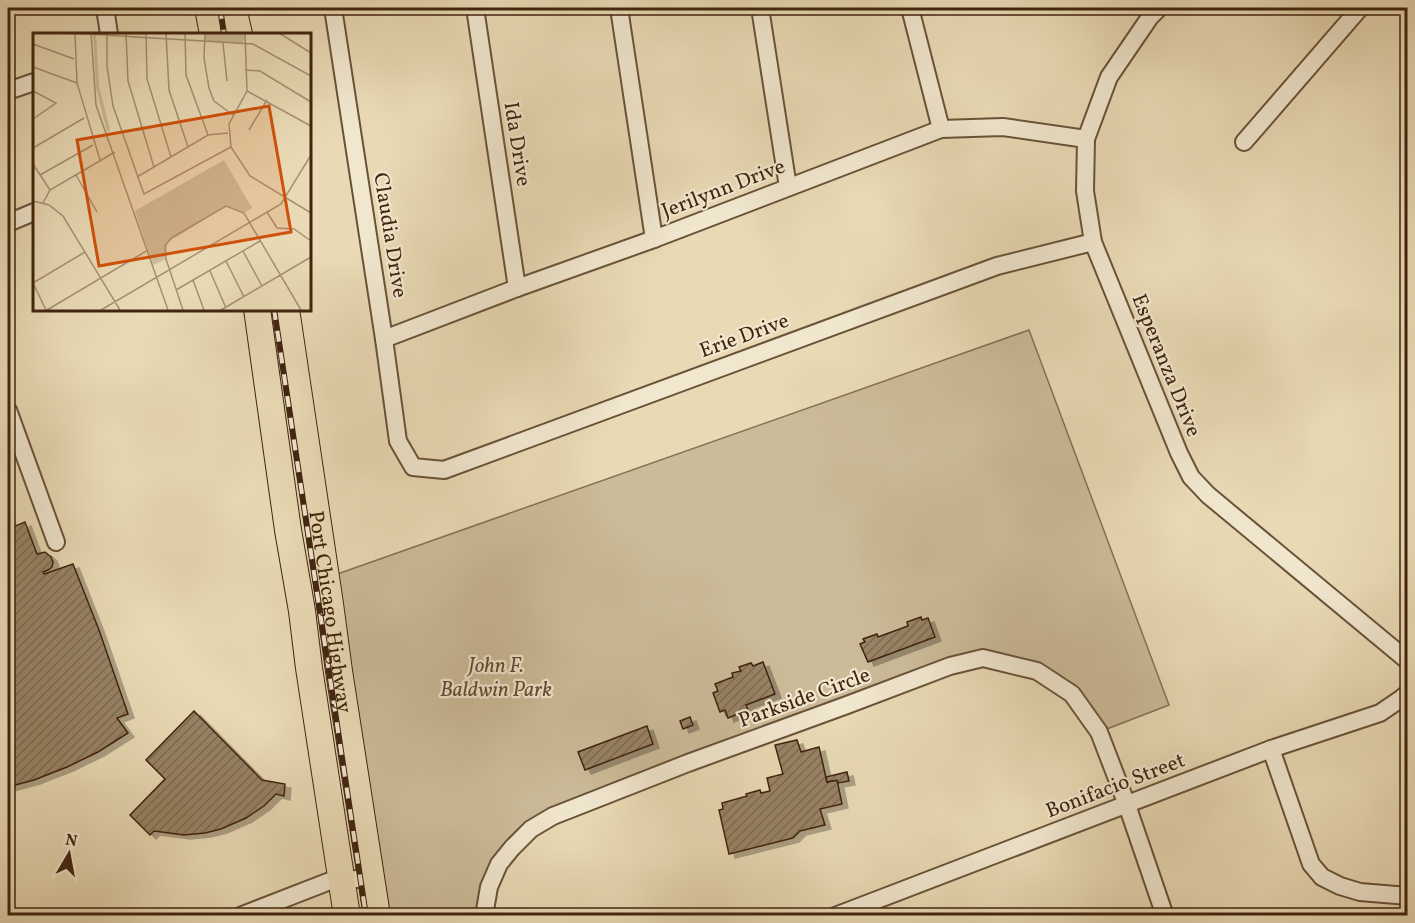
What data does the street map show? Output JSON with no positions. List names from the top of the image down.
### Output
{
  "streets": {
    "main road": ["Port Chicago Highway"],
    "street": [
      "Ida Drive",
      "Jerilynn Drive",
      "Claudia Drive",
      "Erie Drive",
      "Esperanza Drive",
      "Parkside Circle",
      "Bonifacio Street"
    ]
  },
  "crossings": [
    ["Ida Drive", "Jerilynn Drive"],
    ["Jerilynn Drive", "Claudia Drive"],
    ["Jerilynn Drive", "Esperanza Drive"],
    ["Claudia Drive", "Erie Drive"],
    ["Erie Drive", "Esperanza Drive"],
    ["Parkside Circle", "Bonifacio Street"]
  ],
  "parks": ["John F. Baldwin Park"],
  "north": "top"
}
